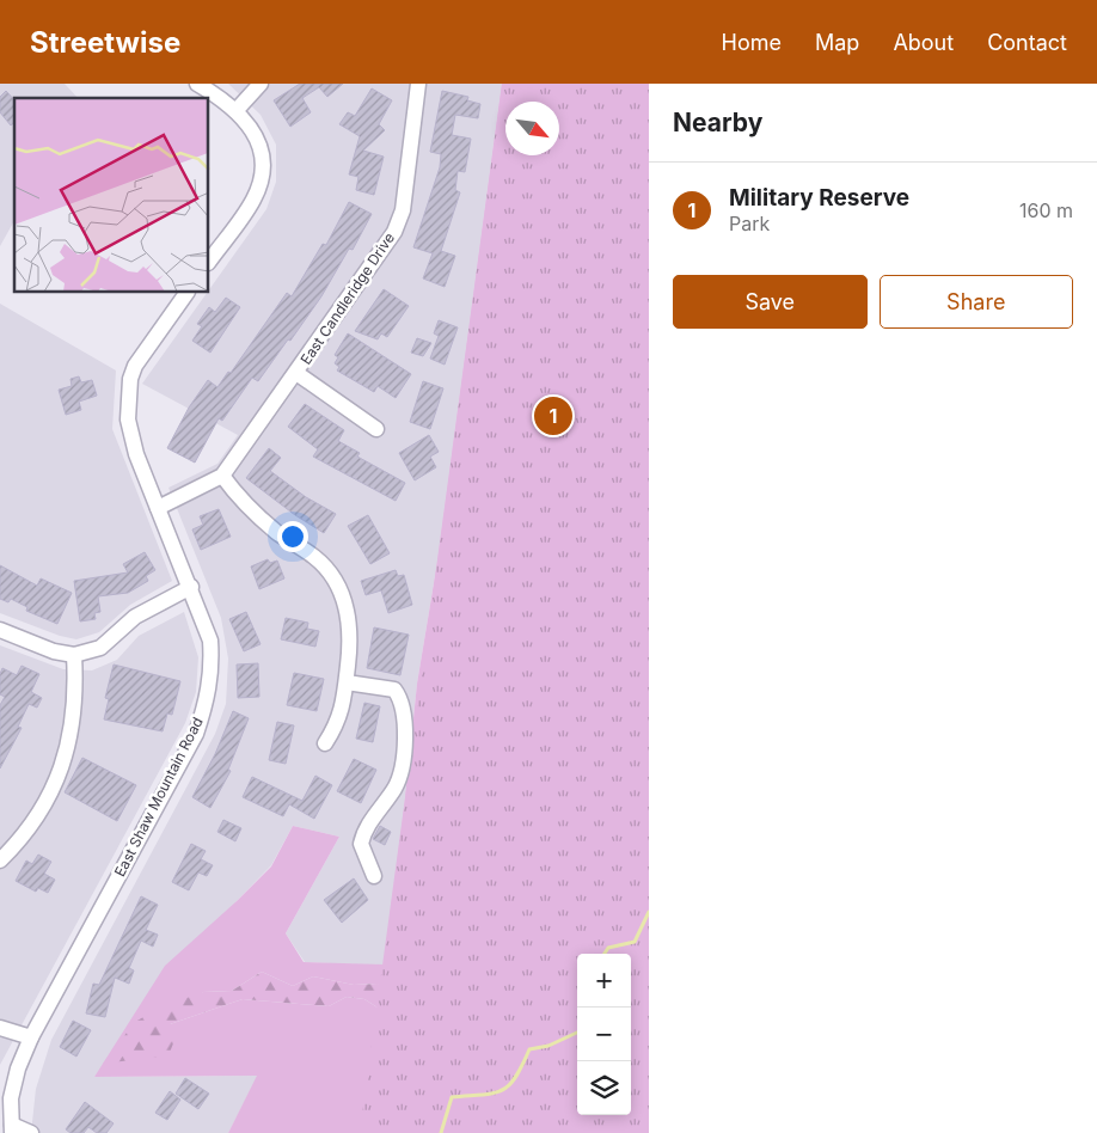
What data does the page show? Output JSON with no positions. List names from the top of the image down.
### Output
{
  "streets": {
    "street": ["East Candleridge Drive", "East Shaw Mountain Road"]
  },
  "crossings": [
    ["East Candleridge Drive", "East Shaw Mountain Road"]
  ],
  "north": "bottom right",
  "page": {
    "header": "Streetwise",
    "nav": [
      "Home",
      "Map",
      "About",
      "Contact"
    ],
    "heading": "Nearby",
    "list": [
      {
        "mark": "1",
        "name": "Military Reserve",
        "note": "Park",
        "value": "160 m"
      }
    ],
    "buttons": ["Save", "Share"],
    "pins": "1",
    "map_buttons": ["+", "−"]
  }
}
